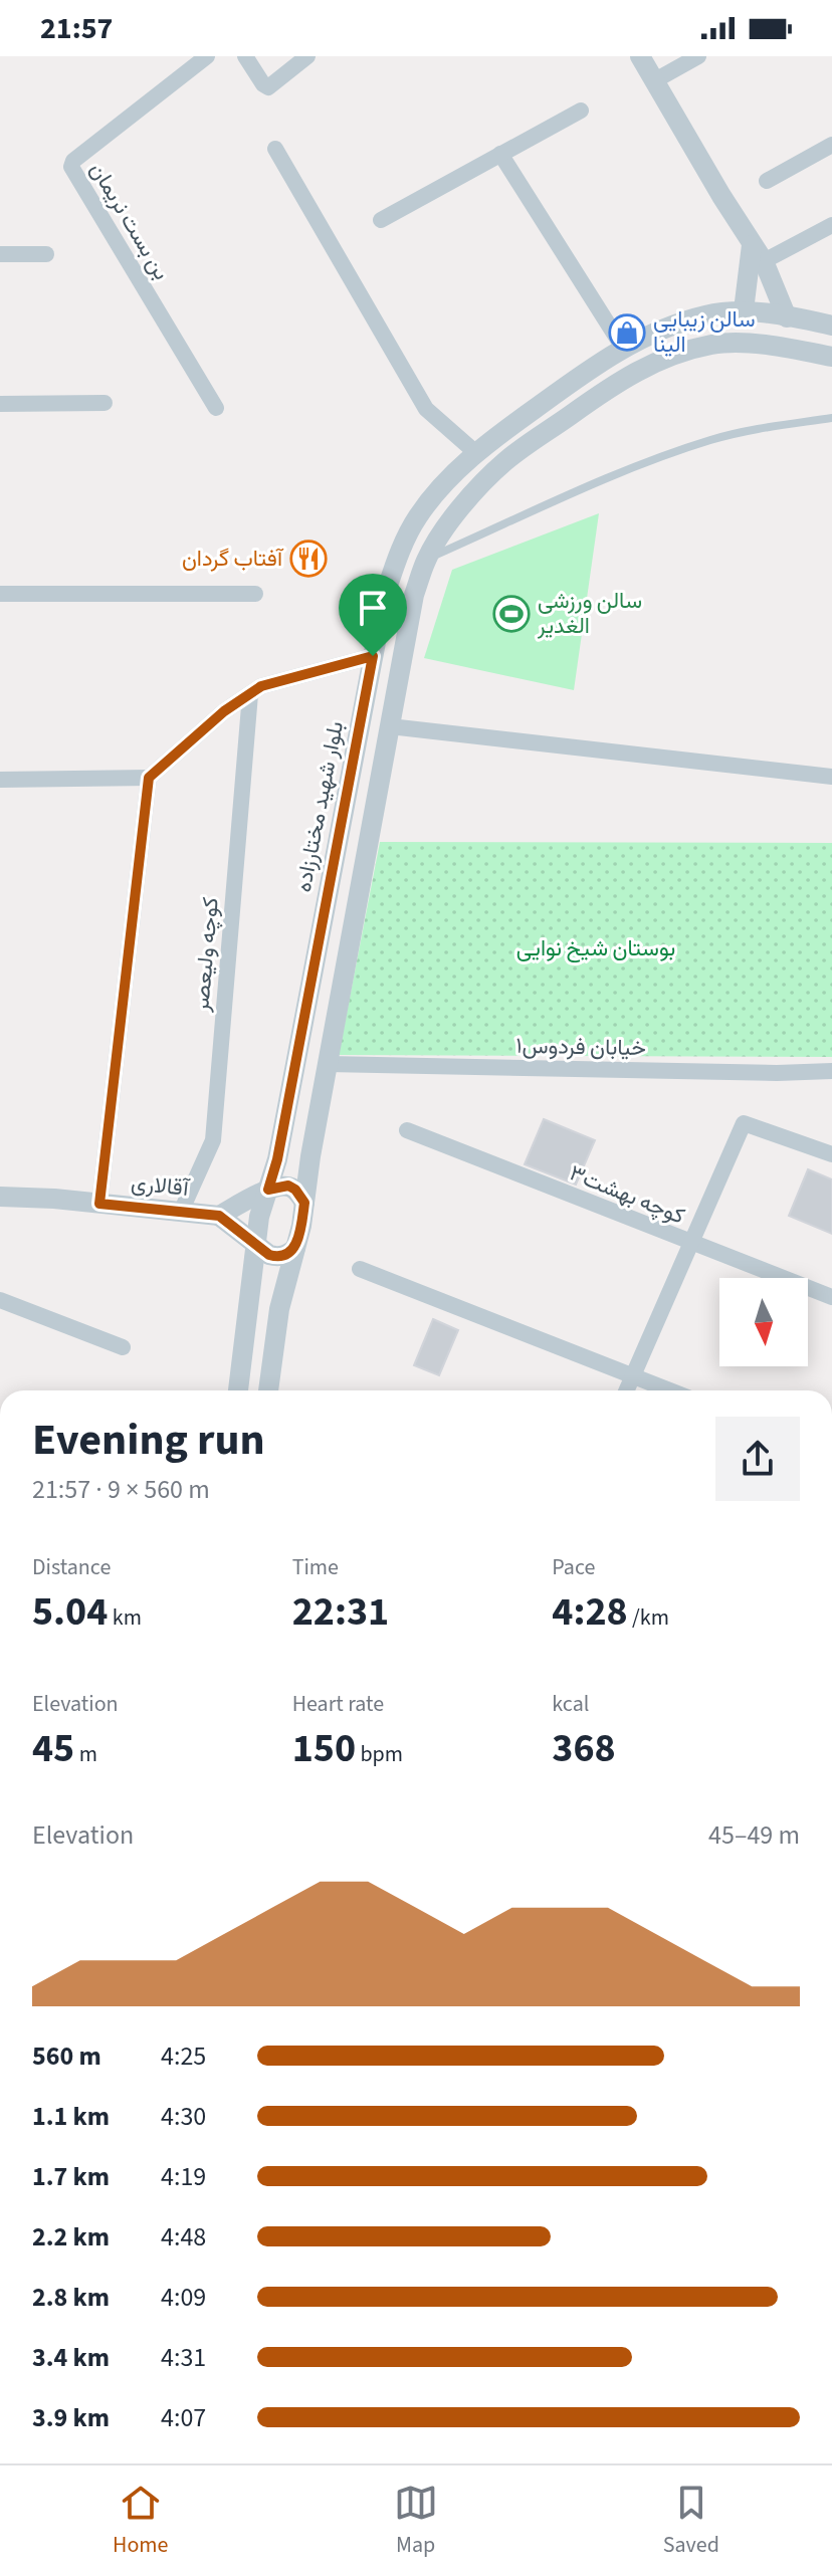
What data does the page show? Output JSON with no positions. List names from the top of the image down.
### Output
{
  "streets": {
    "street": [
      "بن بست نریمان",
      "بلوار شهید مختارزاده",
      "کوچه ولیعصر",
      "خیابان فردوس۱",
      "آقالاری",
      "کوچه بهشت۳"
    ]
  },
  "crossings": [
    ["کوچه ولیعصر", "آقالاری"]
  ],
  "parks": ["بوستان شیخ نوایی"],
  "places": {
    "shop": ["سالن زیبایی الینا"],
    "restaurant": ["آفتاب گردان"],
    "sports": ["سالن ورزشی الغدیر"]
  },
  "north": "bottom",
  "page": {
    "status": "21:57",
    "heading": ["Evening run", "21:57 · 9 × 560 m"],
    "stats": [
      ["Distance", "5.04 km"],
      ["Time", "22:31"],
      ["Pace", "4:28 /km"],
      ["Elevation", "45 m"],
      ["Heart rate", "150 bpm"],
      ["kcal", "368"]
    ],
    "chart": ["Elevation", "45–49 m"],
    "list": [
      {
        "name": "560 m",
        "note": "4:25"
      },
      {
        "name": "1.1 km",
        "note": "4:30"
      },
      {
        "name": "1.7 km",
        "note": "4:19"
      },
      {
        "name": "2.2 km",
        "note": "4:48"
      },
      {
        "name": "2.8 km",
        "note": "4:09"
      },
      {
        "name": "3.4 km",
        "note": "4:31"
      },
      {
        "name": "3.9 km",
        "note": "4:07"
      }
    ],
    "tabs": ["Home", "Map", "Saved"]
  }
}
